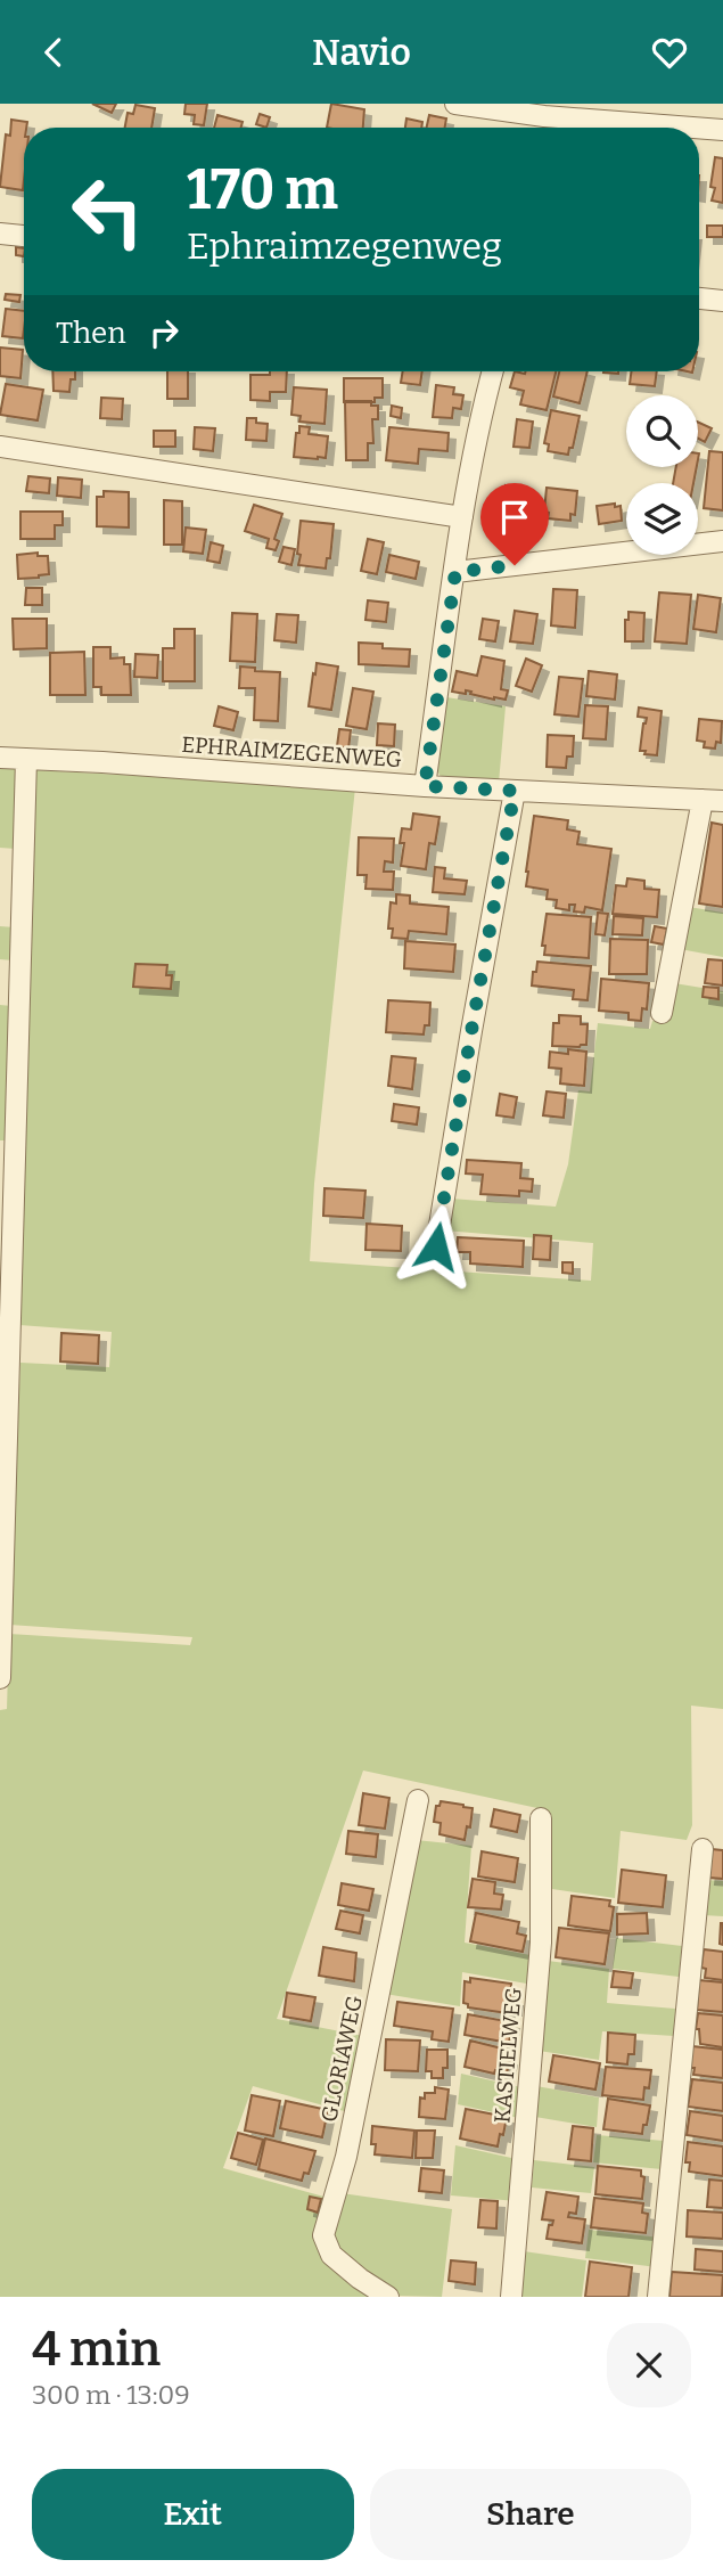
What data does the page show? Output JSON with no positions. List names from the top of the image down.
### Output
{
  "streets": {
    "street": ["EPHRAIMZEGENWEG", "KASTIELWEG", "GLORIAWEG"]
  },
  "page": {
    "header": "Navio",
    "turn": ["170 m", "Ephraimzegenweg"],
    "then": "Then",
    "heading": ["4 min", "300 m · 13:09"],
    "buttons": ["Exit", "Share"]
  }
}
